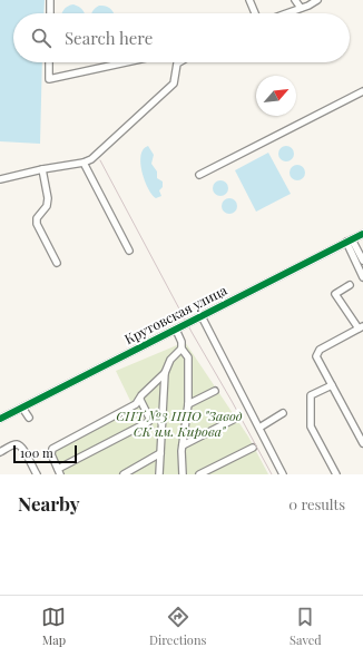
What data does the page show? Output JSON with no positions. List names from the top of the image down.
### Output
{
  "streets": {
    "street": ["Крутовская улица"]
  },
  "parks": ["СНТ №3 НПО \"Завод СК им. Кирова\""],
  "scale_bar": "100 m",
  "north": "top right",
  "page": {
    "search": "Search here",
    "scale": "100 m",
    "heading": ["Nearby", "0 results"],
    "nav": ["Map", "Directions", "Saved"]
  }
}
